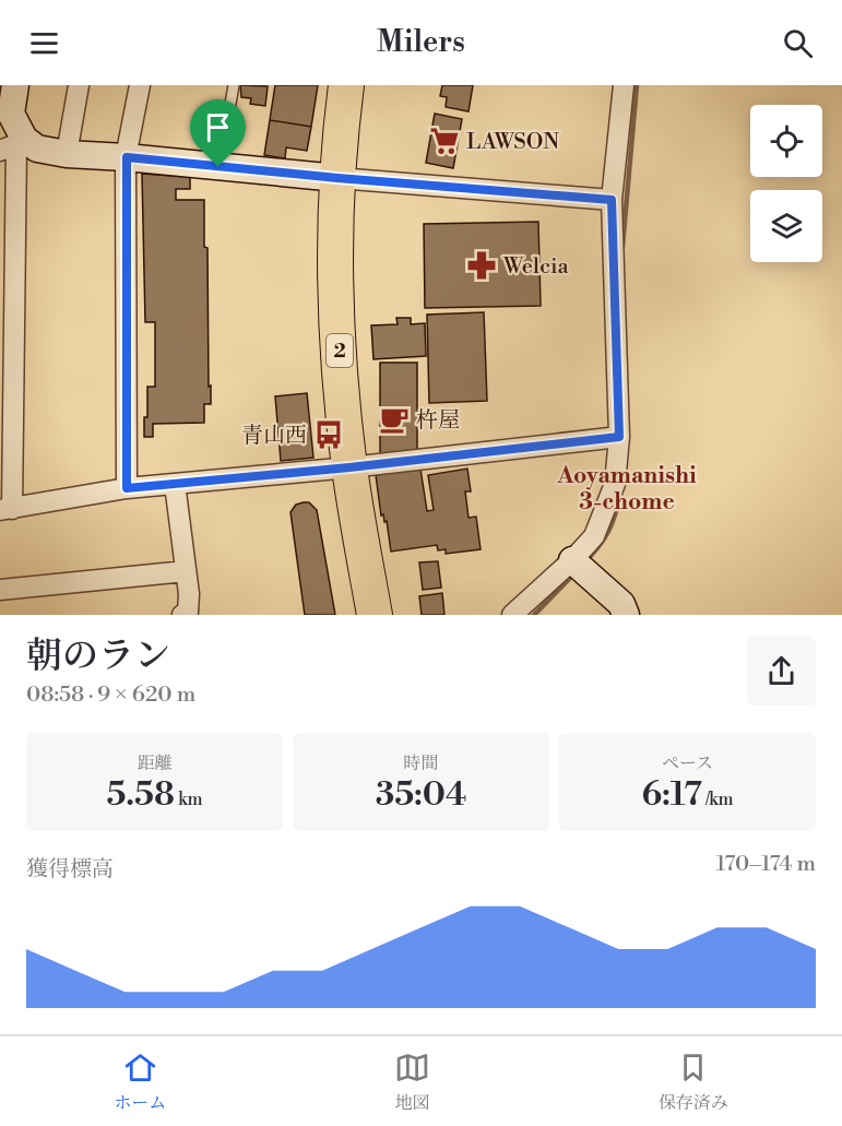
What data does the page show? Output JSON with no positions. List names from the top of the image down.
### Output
{
  "streets": {
    "highway": ["2"]
  },
  "districts": ["Aoyamanishi 3-chome"],
  "places": {
    "supermarket": ["LAWSON"],
    "pharmacy": ["Welcia"],
    "cafe": ["杵屋"],
    "bus stop": ["青山西"]
  },
  "page": {
    "header": "Milers",
    "heading": ["朝のラン", "08:58 · 9 × 620 m"],
    "stats": [
      ["距離", "5.58 km"],
      ["時間", "35:04"],
      ["ペース", "6:17 /km"]
    ],
    "chart": ["獲得標高", "170–174 m"],
    "tabs": ["ホーム", "地図", "保存済み"]
  }
}
